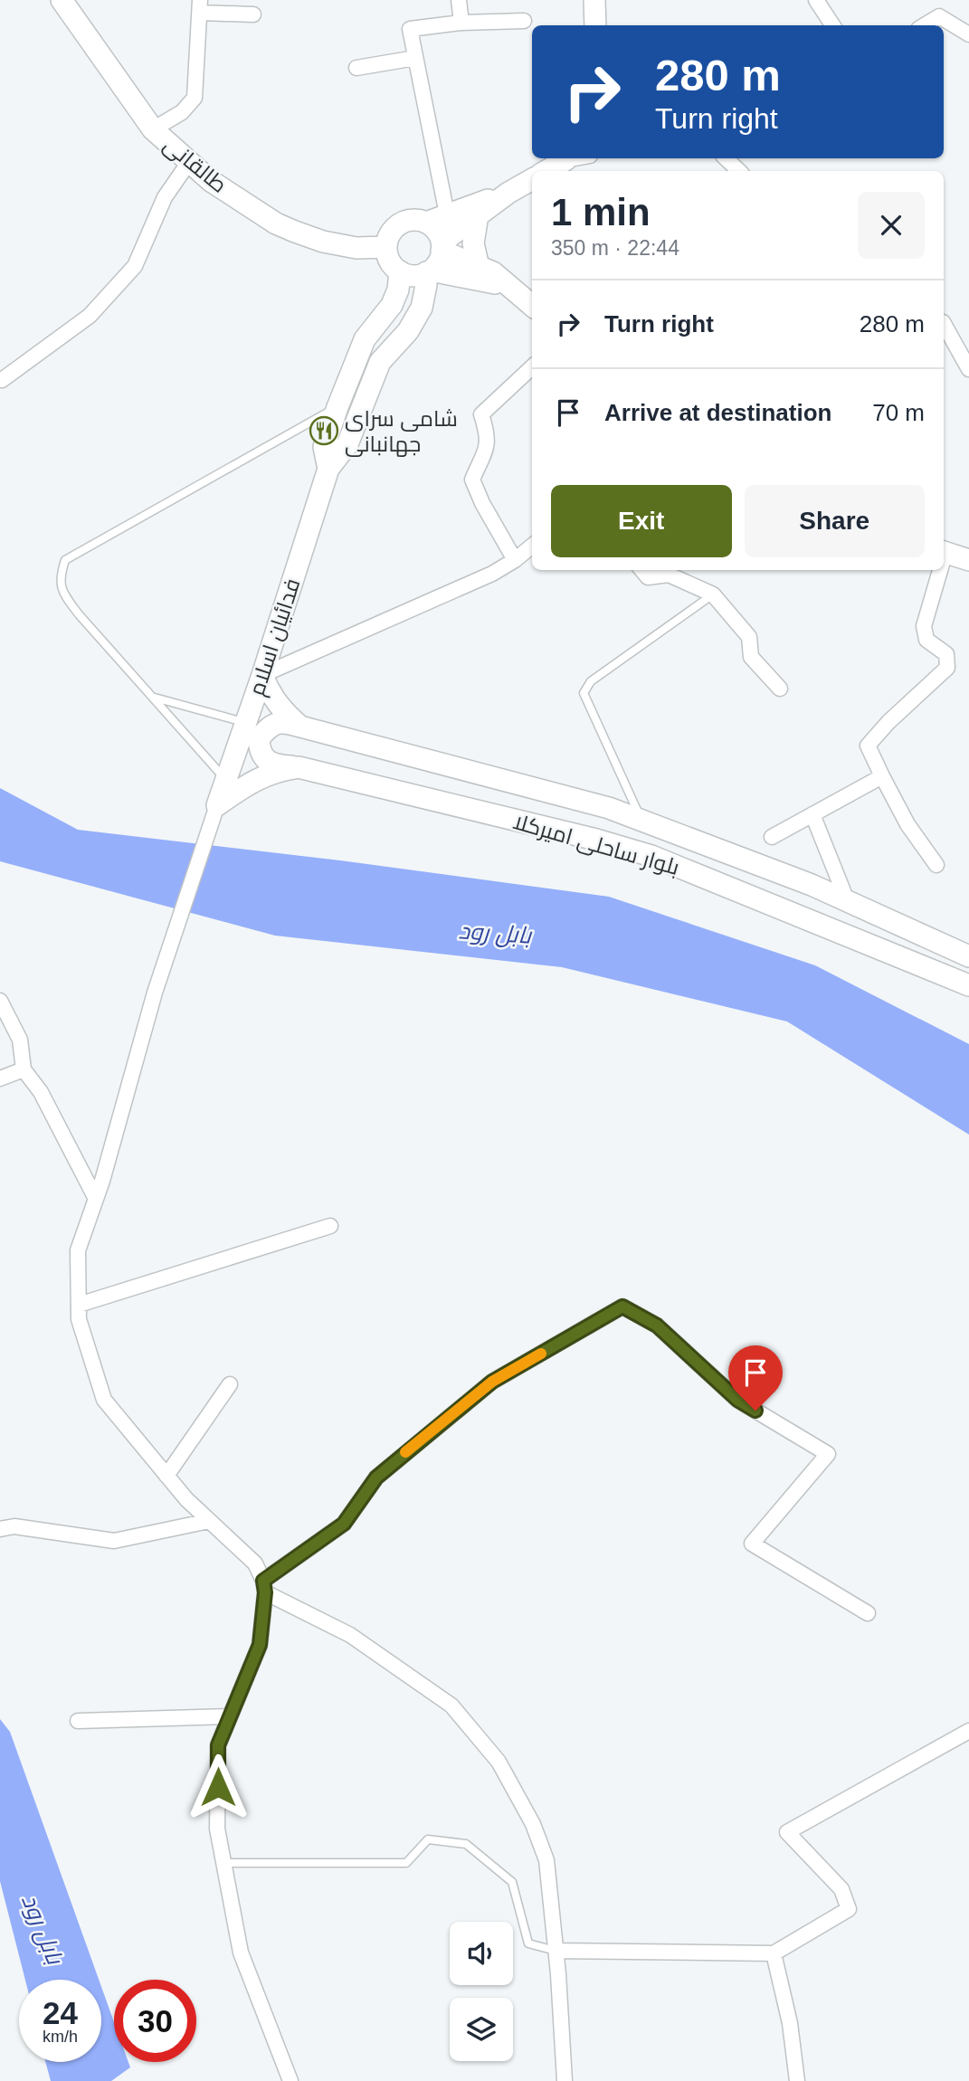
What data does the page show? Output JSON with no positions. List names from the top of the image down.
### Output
{
  "streets": {
    "main road": ["طالقانی", "فدائیان اسلام", "بلوار ساحلی امیرکلا"]
  },
  "crossings": [
    ["طالقانی", "فدائیان اسلام"],
    ["فدائیان اسلام", "بلوار ساحلی امیرکلا"]
  ],
  "water": ["بابل رود"],
  "places": {
    "restaurant": ["شامی سرای جهانبانی"]
  },
  "page": {
    "turn": ["280 m", "Turn right"],
    "heading": ["1 min", "350 m · 22:44"],
    "list": [
      {
        "name": "Turn right",
        "value": "280 m"
      },
      {
        "name": "Arrive at destination",
        "value": "70 m"
      }
    ],
    "buttons": ["Exit", "Share"],
    "speed": "24 km/h",
    "limit": "30"
  }
}
